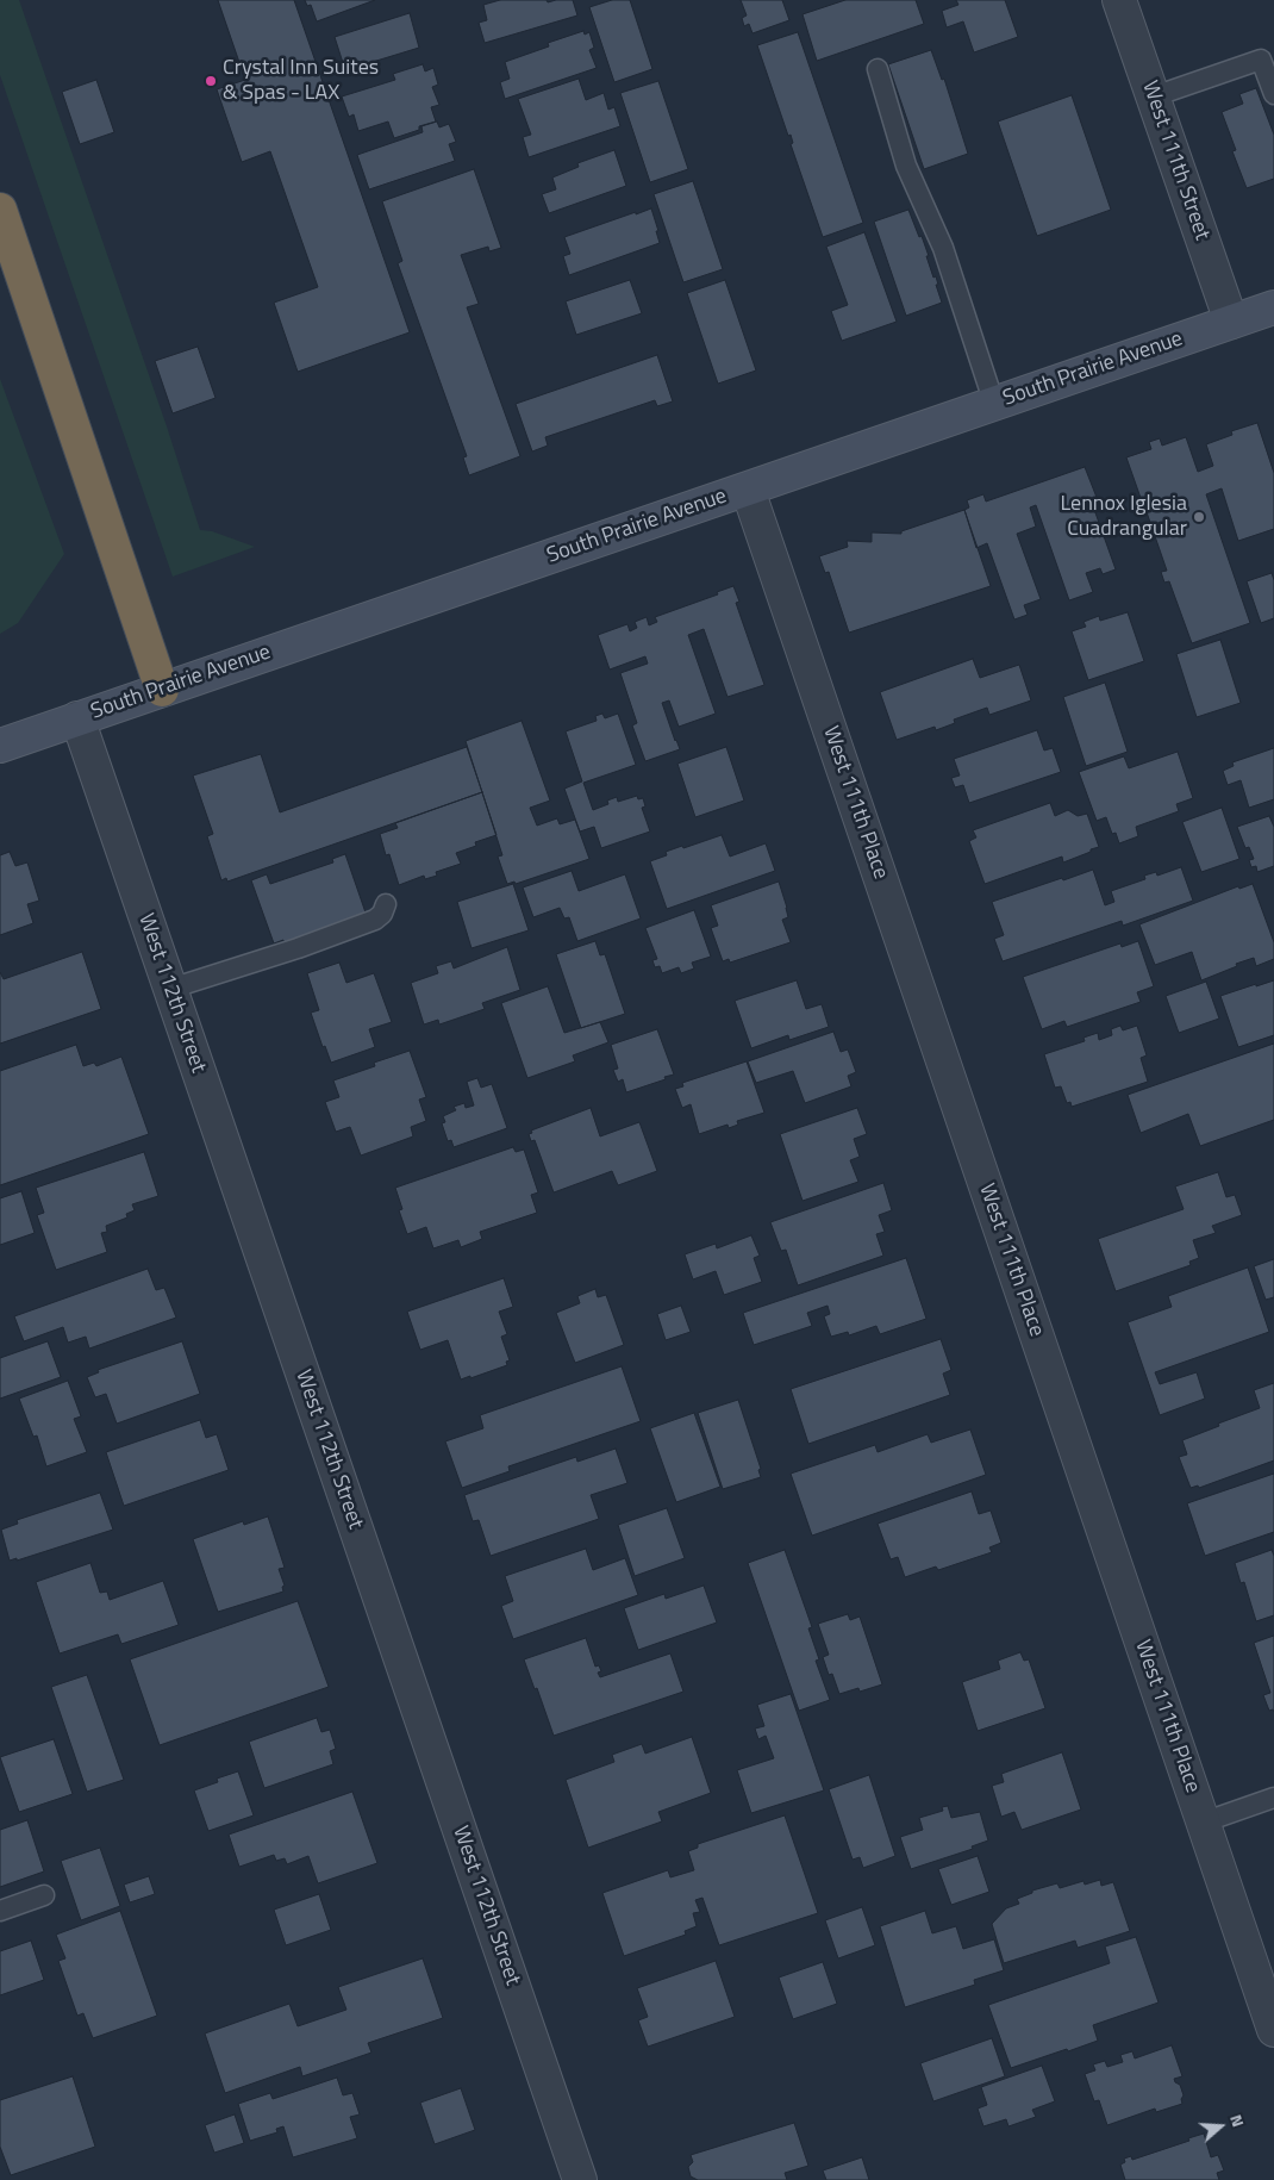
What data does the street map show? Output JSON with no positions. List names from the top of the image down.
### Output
{
  "streets": {
    "main road": ["South Prairie Avenue"],
    "street": ["West 111th Street", "West 111th Place", "West 112th Street"]
  },
  "crossings": [
    ["West 111th Street", "South Prairie Avenue"],
    ["South Prairie Avenue", "West 111th Place"],
    ["South Prairie Avenue", "West 112th Street"]
  ],
  "places": ["Crystal Inn Suites & Spas - LAX", "Lennox Iglesia Cuadrangular"],
  "north": "right"
}
